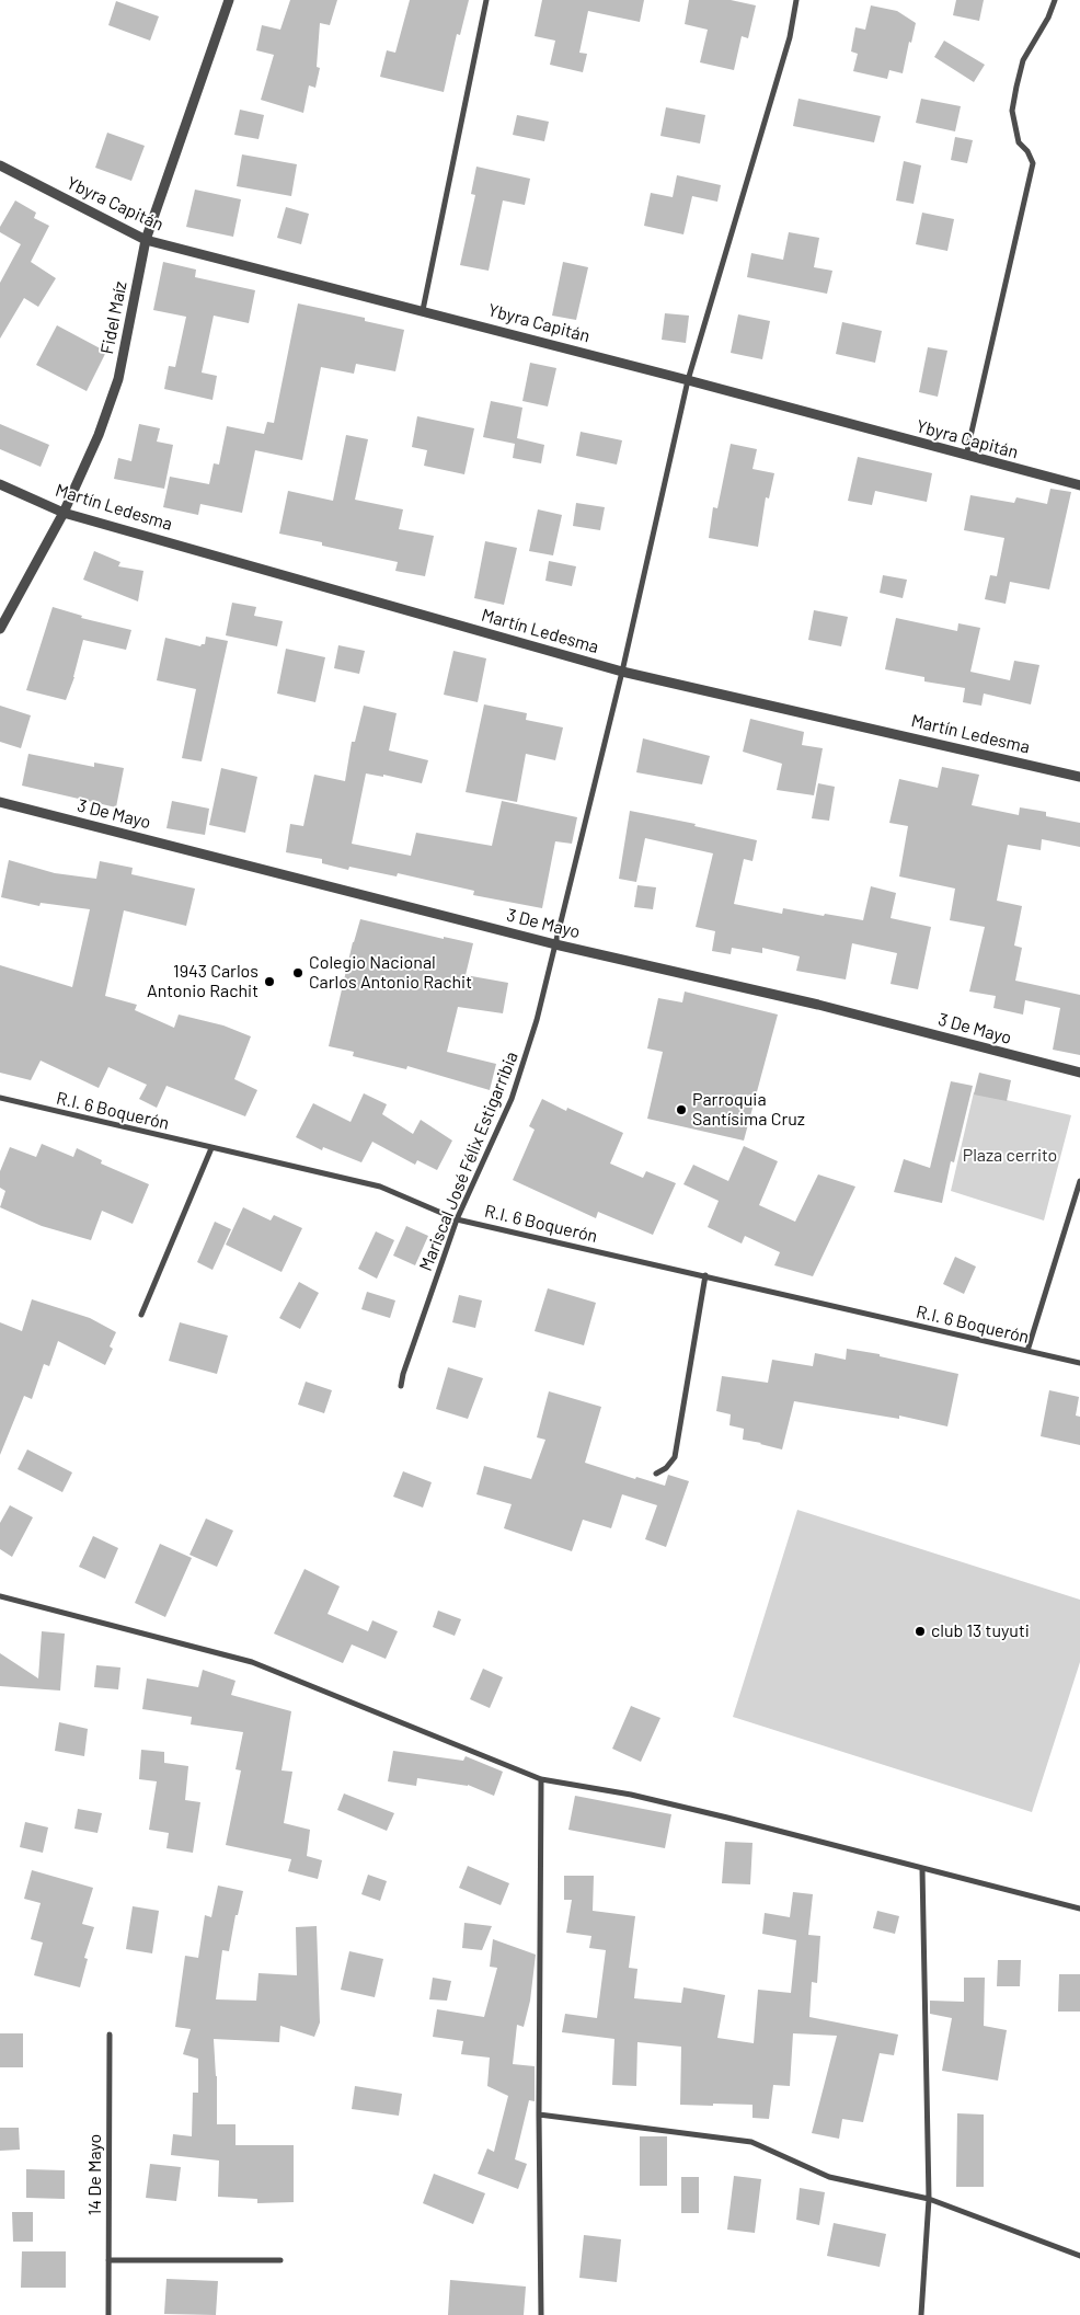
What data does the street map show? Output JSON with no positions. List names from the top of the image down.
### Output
{
  "streets": {
    "street": [
      "Ybyra Capitán",
      "Fidel Maíz",
      "Martín Ledesma",
      "3 De Mayo",
      "R.I. 6 Boquerón",
      "Mariscal José Félix Estigarribia",
      "14 De Mayo"
    ]
  },
  "crossings": [
    ["Ybyra Capitán", "Fidel Maíz"],
    ["Ybyra Capitán", "Mariscal José Félix Estigarribia"],
    ["Fidel Maíz", "Martín Ledesma"],
    ["Martín Ledesma", "Mariscal José Félix Estigarribia"],
    ["3 De Mayo", "Mariscal José Félix Estigarribia"],
    ["R.I. 6 Boquerón", "Mariscal José Félix Estigarribia"]
  ],
  "parks": ["Plaza cerrito"],
  "places": [
    "Colegio Nacional Carlos Antonio Rachit",
    "1943 Carlos Antonio Rachit",
    "Parroquia Santísima Cruz",
    "club 13 tuyuti"
  ]
}
